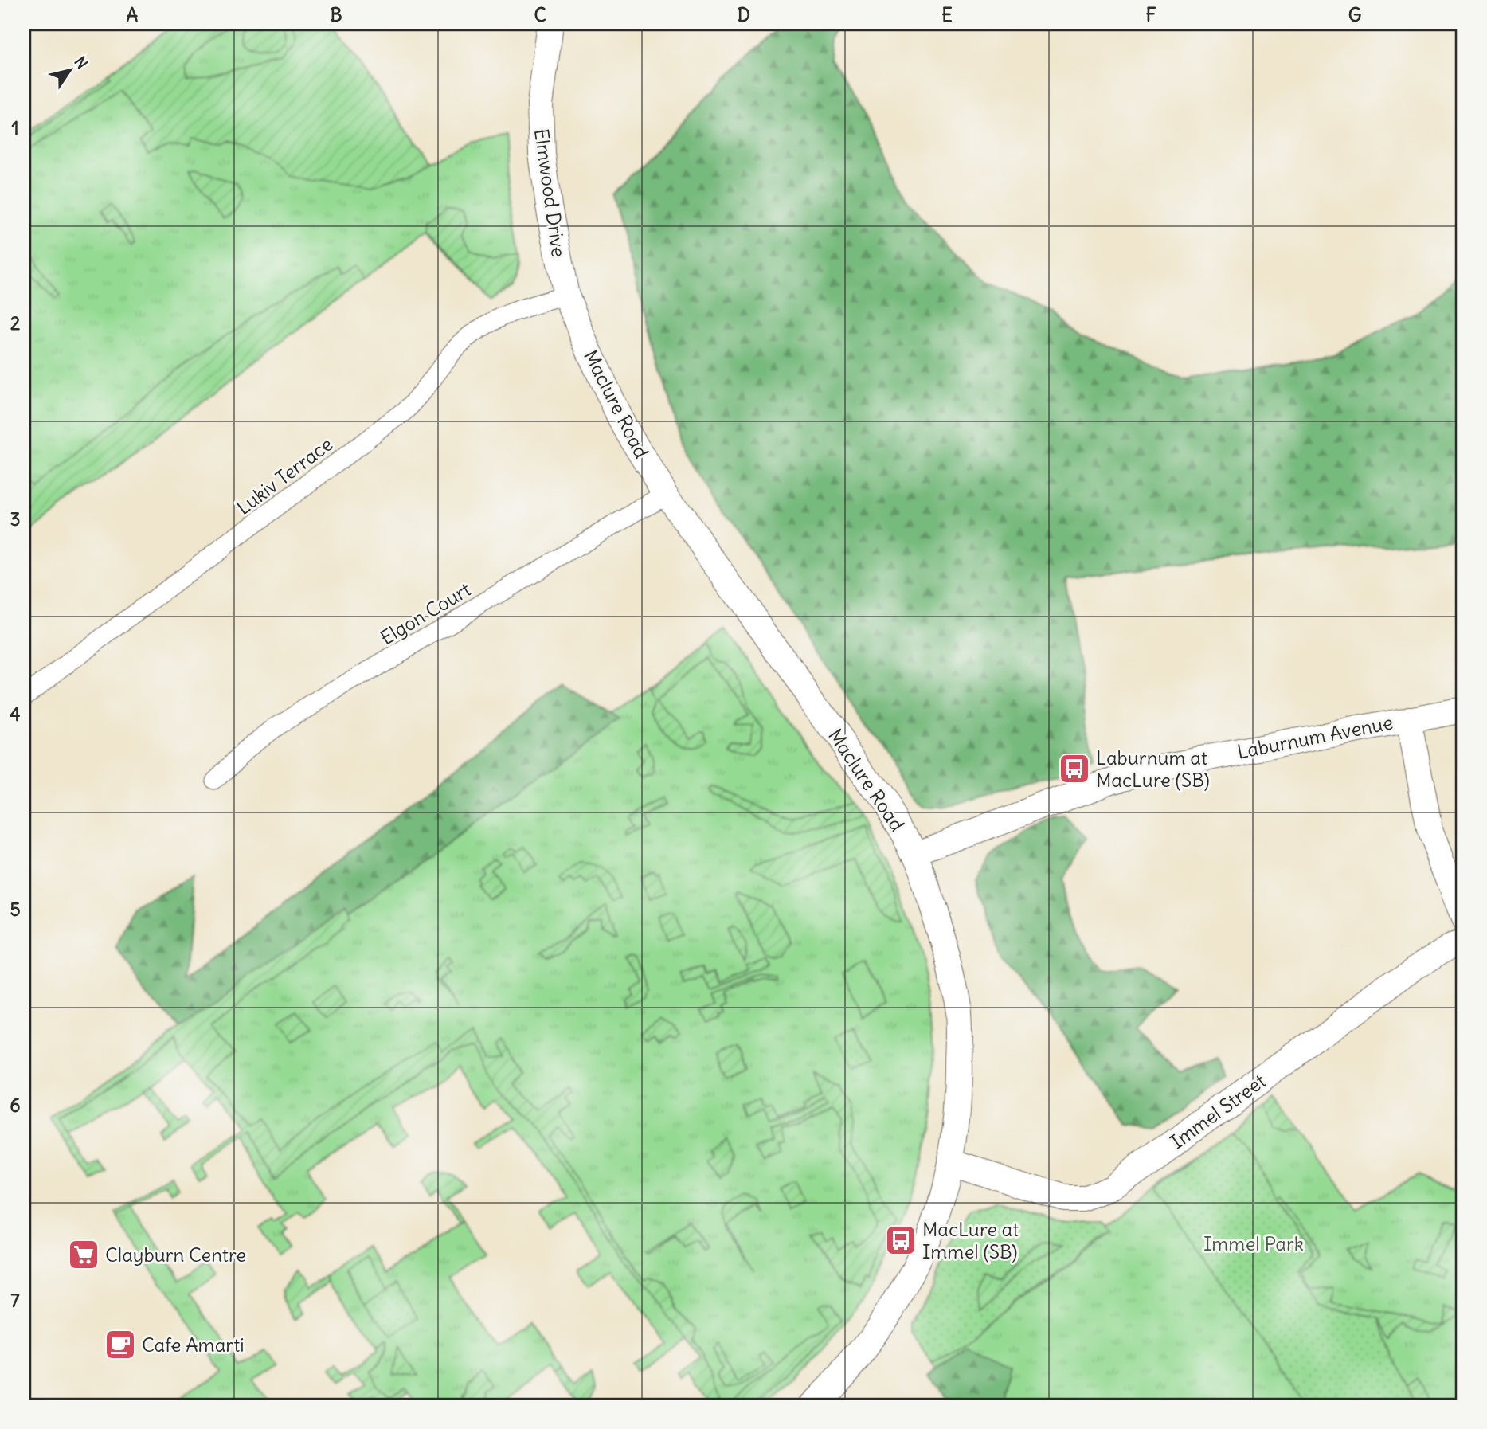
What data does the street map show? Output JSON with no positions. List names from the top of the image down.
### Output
{
  "streets": {
    "street": [
      "Elmwood Drive",
      "Maclure Road",
      "Lukiv Terrace",
      "Elgon Court",
      "Laburnum Avenue",
      "Immel Street"
    ]
  },
  "crossings": [
    ["Elmwood Drive", "Maclure Road"],
    ["Elmwood Drive", "Lukiv Terrace"],
    ["Maclure Road", "Lukiv Terrace"],
    ["Maclure Road", "Elgon Court"],
    ["Maclure Road", "Laburnum Avenue"],
    ["Maclure Road", "Immel Street"]
  ],
  "parks": ["Immel Park"],
  "places": {
    "bus stop": ["Laburnum at MacLure (SB)", "MacLure at Immel (SB)"],
    "supermarket": ["Clayburn Centre"],
    "cafe": ["Cafe Amarti"]
  },
  "north": "top right",
  "grid": {
    "columns": [
      "A",
      "B",
      "C",
      "D",
      "E",
      "F",
      "G"
    ],
    "rows": [
      "1",
      "2",
      "3",
      "4",
      "5",
      "6",
      "7"
    ]
  }
}
